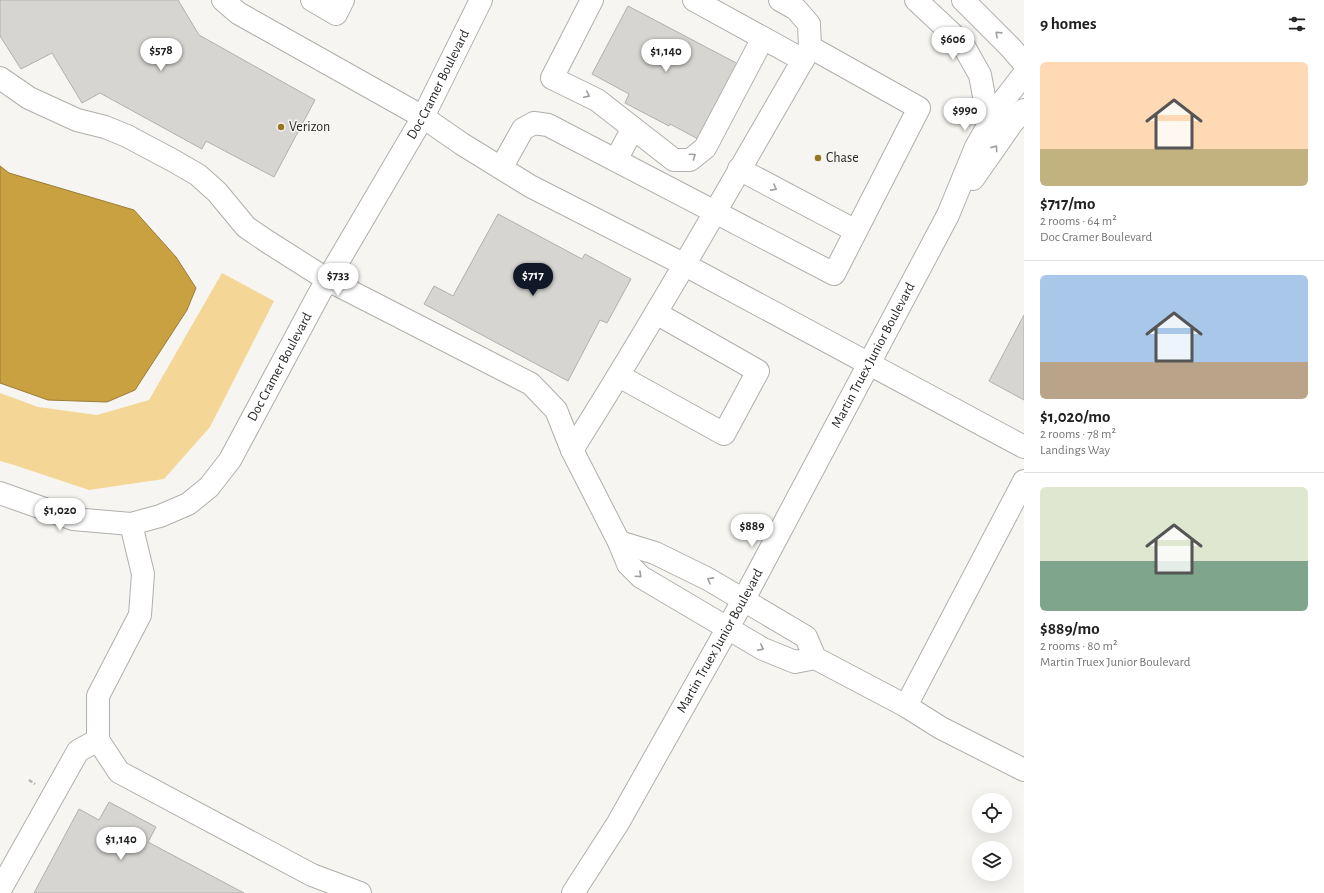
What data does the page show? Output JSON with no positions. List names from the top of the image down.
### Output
{
  "streets": {
    "street": ["Doc Cramer Boulevard", "Martin Truex Junior Boulevard"]
  },
  "places": ["Verizon", "Chase"],
  "page": {
    "heading": "9 homes",
    "price": [
      "$606",
      "$578",
      "$1,140",
      "$990",
      "$733",
      "$717",
      "$1,020",
      "$889",
      "$1,140"
    ],
    "list": [
      {
        "name": "$717/mo",
        "note": "2 rooms · 64 m² · Doc Cramer Boulevard"
      },
      {
        "name": "$1,020/mo",
        "note": "2 rooms · 78 m² · Landings Way"
      },
      {
        "name": "$889/mo",
        "note": "2 rooms · 80 m² · Martin Truex Junior Boulevard"
      }
    ]
  }
}
